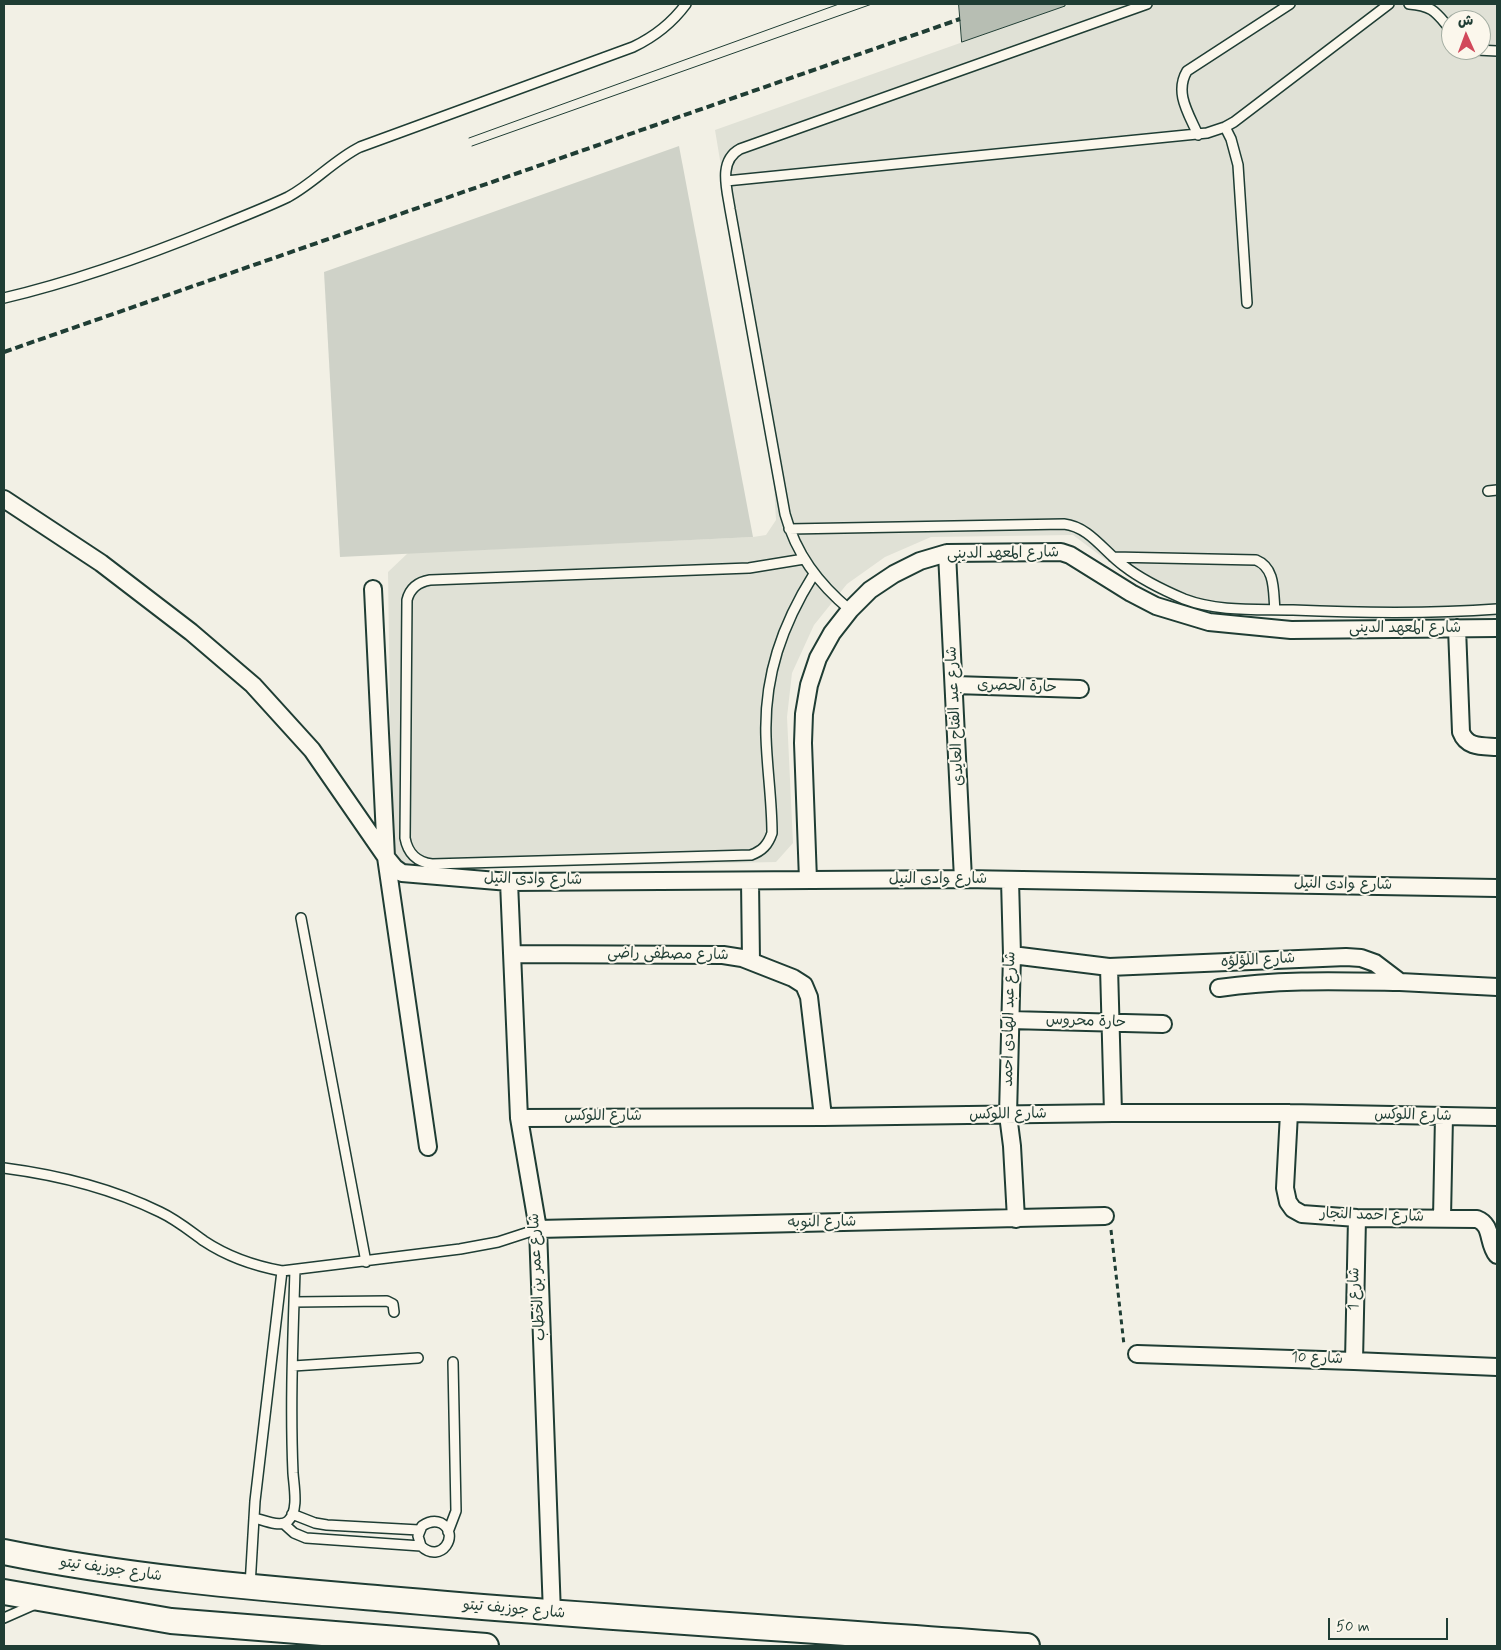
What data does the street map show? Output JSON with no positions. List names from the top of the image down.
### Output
{
  "streets": {
    "main road": ["شارع جوزيف تيتو"],
    "street": [
      "شارع المعهد الدينى",
      "حارة الحصرى",
      "شارع عبد الفتاح العايدى",
      "شارع وادى النيل",
      "شارع مصطفى راضى",
      "شارع اللؤلؤه",
      "شارع عبد الهادى احمد",
      "حارة محروس",
      "شارع اللوكس",
      "شارع احمد النجار",
      "شارع النوبه",
      "شارع عمر بن الخطاب",
      "شارع 1",
      "شارع 10"
    ]
  },
  "crossings": [
    ["شارع المعهد الدينى", "شارع عبد الفتاح العايدى"],
    ["شارع المعهد الدينى", "شارع وادى النيل"],
    ["حارة الحصرى", "شارع عبد الفتاح العايدى"],
    ["شارع عبد الفتاح العايدى", "شارع وادى النيل"],
    ["شارع وادى النيل", "شارع عبد الهادى احمد"],
    ["شارع وادى النيل", "شارع عمر بن الخطاب"],
    ["شارع مصطفى راضى", "شارع اللوكس"],
    ["شارع مصطفى راضى", "شارع عمر بن الخطاب"],
    ["شارع اللؤلؤه", "شارع عبد الهادى احمد"],
    ["شارع عبد الهادى احمد", "حارة محروس"],
    ["شارع عبد الهادى احمد", "شارع اللوكس"],
    ["شارع عبد الهادى احمد", "شارع النوبه"],
    ["شارع اللوكس", "شارع احمد النجار"],
    ["شارع اللوكس", "شارع عمر بن الخطاب"],
    ["شارع احمد النجار", "شارع 1"],
    ["شارع النوبه", "شارع عمر بن الخطاب"],
    ["شارع عمر بن الخطاب", "شارع جوزيف تيتو"],
    ["شارع 1", "شارع 10"]
  ],
  "scale_bar": "50 m",
  "north": "top"
}
